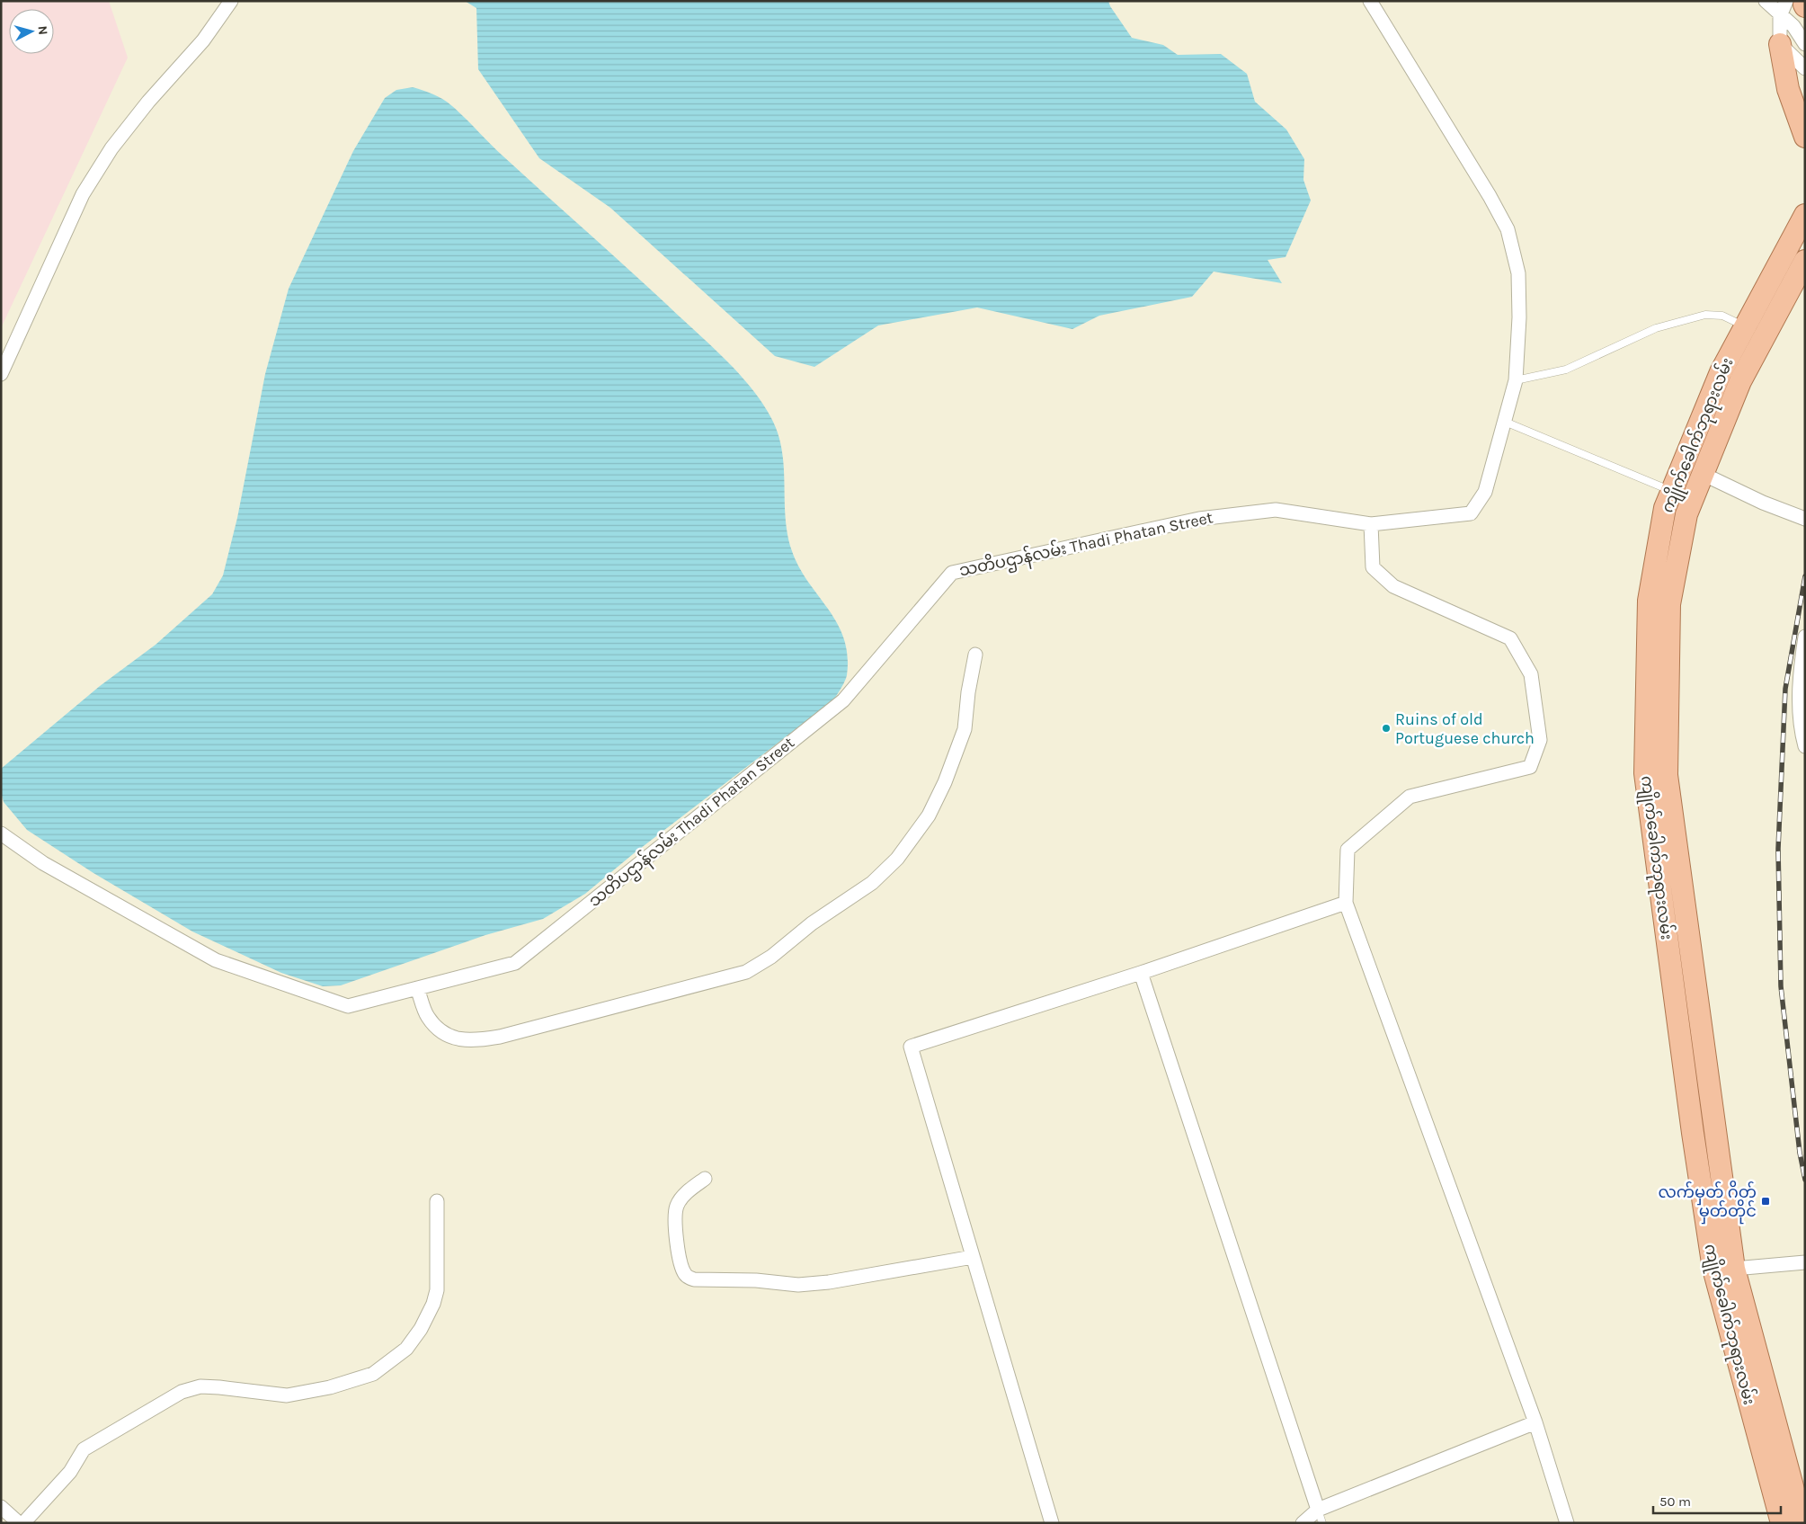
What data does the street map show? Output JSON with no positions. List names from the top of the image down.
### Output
{
  "streets": {
    "main road": ["ကျိုက်ခေါက်ဘုရားလမ်း"],
    "street": ["သတိပဌာန်လမ်း Thadi Phatan Street"]
  },
  "places": {
    "other": ["Ruins of old Portuguese church"],
    "transit": ["လက်မှတ် ဂိတ် မှတ်တိုင်"]
  },
  "scale_bar": "50 m",
  "north": "right"
}
